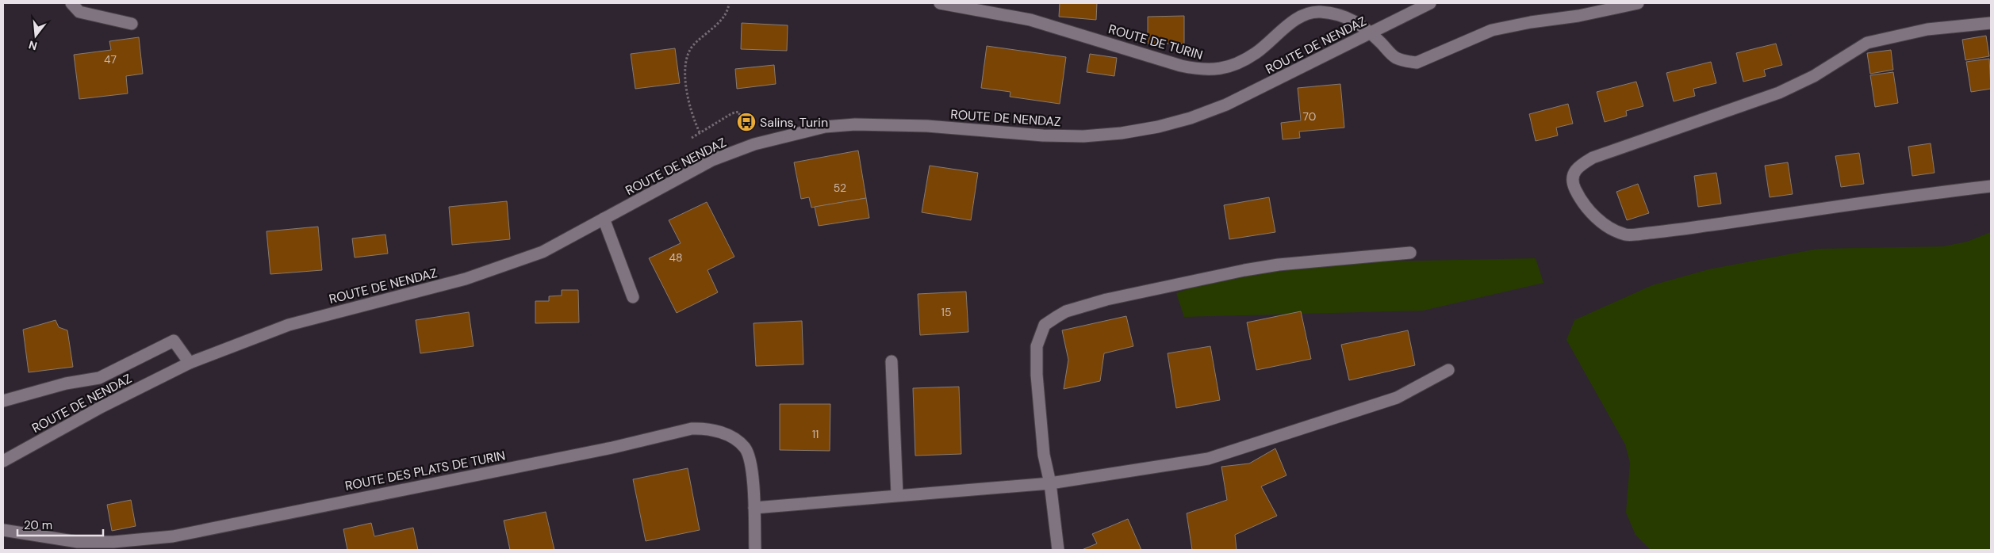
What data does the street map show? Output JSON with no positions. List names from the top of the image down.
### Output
{
  "streets": {
    "street": ["ROUTE DE TURIN", "ROUTE DE NENDAZ", "ROUTE DES PLATS DE TURIN"]
  },
  "crossings": [
    ["ROUTE DE TURIN", "ROUTE DE NENDAZ"]
  ],
  "places": {
    "bus stop": ["Salins, Turin"]
  },
  "house_numbers": [
    "47",
    "70",
    "52",
    "48",
    "15",
    "11"
  ],
  "scale_bar": "20 m",
  "north": "bottom"
}
